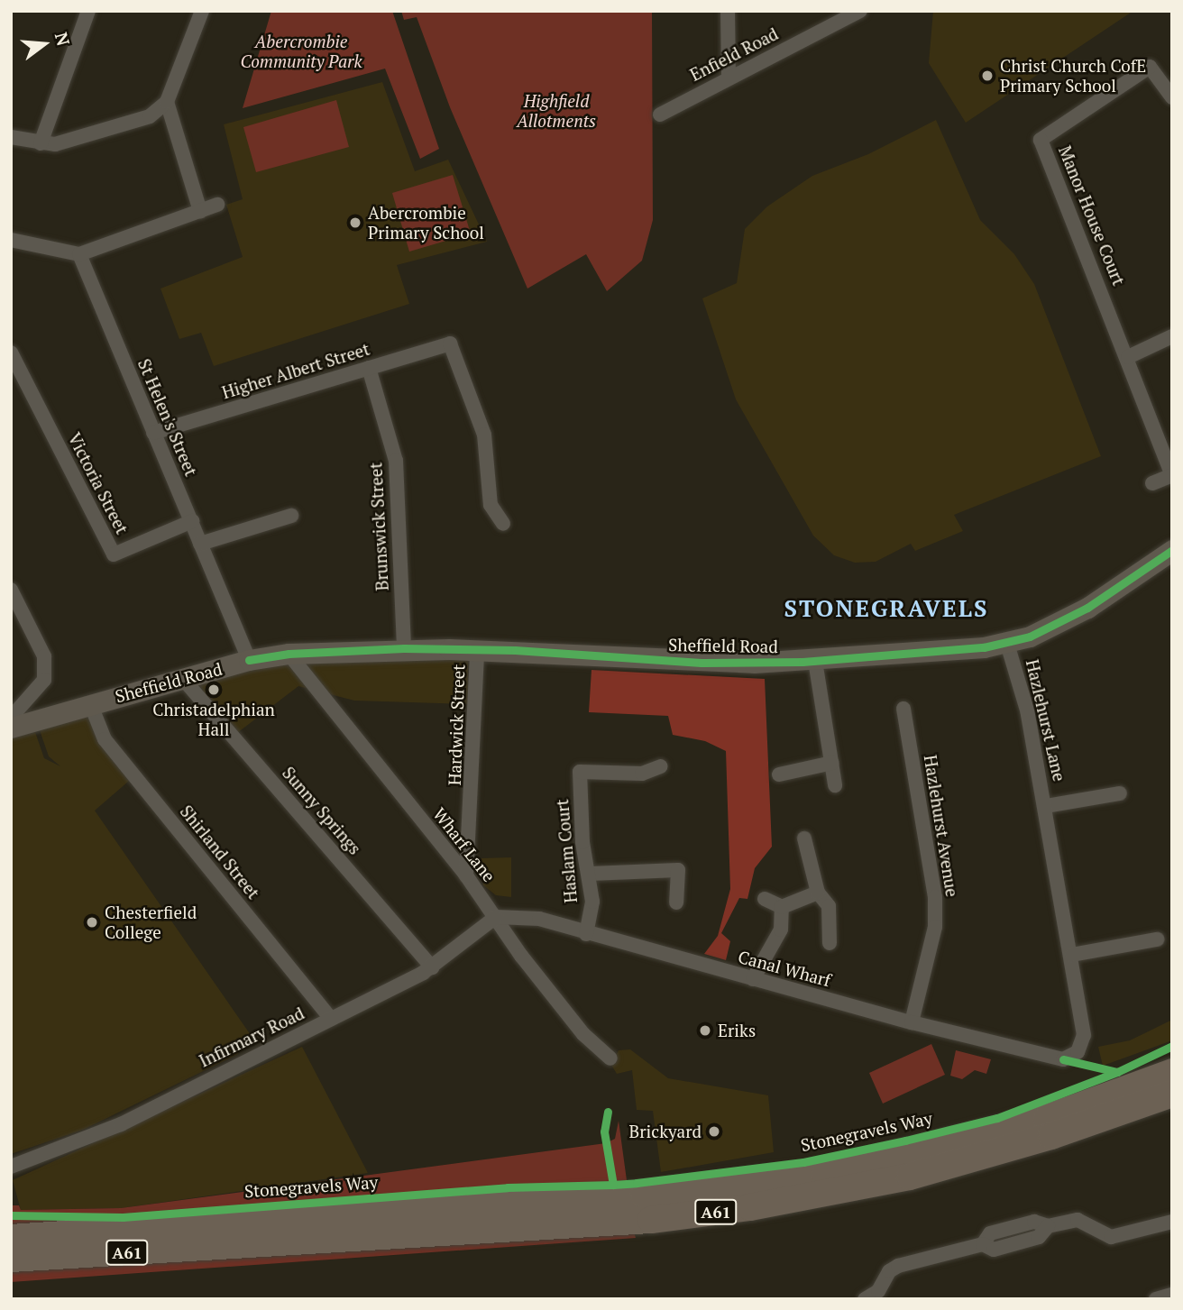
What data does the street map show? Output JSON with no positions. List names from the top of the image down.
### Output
{
  "streets": {
    "highway": ["A61"],
    "main road": ["Sheffield Road"],
    "street": [
      "Enfield Road",
      "Manor House Court",
      "Higher Albert Street",
      "St Helen's Street",
      "Victoria Street",
      "Brunswick Street",
      "Hazlehurst Lane",
      "Hardwick Street",
      "Sunny Springs",
      "Hazlehurst Avenue",
      "Wharf Lane",
      "Haslam Court",
      "Shirland Street",
      "Canal Wharf",
      "Infirmary Road"
    ],
    "cycle path": ["Stonegravels Way"]
  },
  "crossings": [
    ["Higher Albert Street", "St Helen's Street"],
    ["Higher Albert Street", "Brunswick Street"],
    ["St Helen's Street", "Victoria Street"],
    ["St Helen's Street", "Sheffield Road"],
    ["Brunswick Street", "Sheffield Road"],
    ["Sheffield Road", "Hazlehurst Lane"],
    ["Sheffield Road", "Hardwick Street"],
    ["Sheffield Road", "Sunny Springs"],
    ["Sheffield Road", "Wharf Lane"],
    ["Sheffield Road", "Shirland Street"],
    ["Hazlehurst Lane", "Canal Wharf"],
    ["Hardwick Street", "Wharf Lane"],
    ["Sunny Springs", "Infirmary Road"],
    ["Hazlehurst Avenue", "Canal Wharf"],
    ["Wharf Lane", "Canal Wharf"],
    ["Wharf Lane", "Infirmary Road"],
    ["Haslam Court", "Canal Wharf"],
    ["Shirland Street", "Infirmary Road"],
    ["Canal Wharf", "Infirmary Road"]
  ],
  "districts": ["STONEGRAVELS"],
  "parks": ["Abercrombie Community Park", "Highfield Allotments"],
  "places": [
    "Christ Church CofE Primary School",
    "Abercrombie Primary School",
    "Christadelphian Hall",
    "Chesterfield College",
    "Eriks",
    "Brickyard"
  ],
  "north": "right"
}
